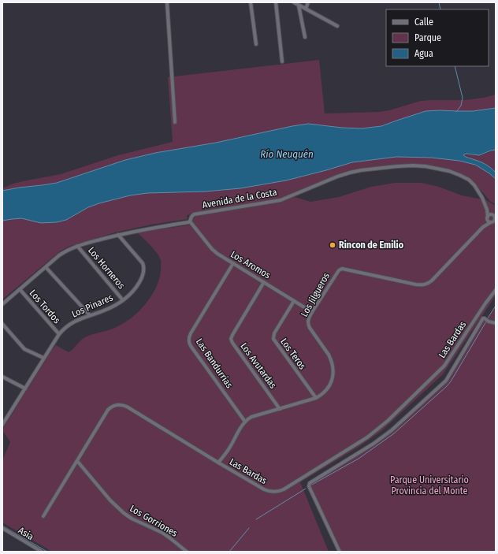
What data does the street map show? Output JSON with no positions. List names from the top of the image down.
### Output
{
  "streets": {
    "street": [
      "Avenida de la Costa",
      "Los Aromos",
      "Los Horneros",
      "Los Jilgueros",
      "Los Pinares",
      "Los Tordos",
      "Las Bardas",
      "Los Teros",
      "Las Bandurrias",
      "Los Avutardas",
      "Los Gorriones",
      "Asia"
    ]
  },
  "crossings": [
    ["Avenida de la Costa", "Los Aromos"],
    ["Avenida de la Costa", "Los Horneros"],
    ["Avenida de la Costa", "Los Jilgueros"],
    ["Avenida de la Costa", "Los Pinares"],
    ["Avenida de la Costa", "Los Tordos"],
    ["Los Aromos", "Los Jilgueros"],
    ["Los Aromos", "Los Teros"],
    ["Los Aromos", "Las Bandurrias"],
    ["Los Aromos", "Los Avutardas"],
    ["Los Horneros", "Los Pinares"],
    ["Los Jilgueros", "Los Teros"],
    ["Los Jilgueros", "Las Bandurrias"],
    ["Los Jilgueros", "Los Avutardas"],
    ["Los Pinares", "Los Tordos"],
    ["Las Bardas", "Los Gorriones"]
  ],
  "water": ["Río Neuquén"],
  "parks": ["Parque Universitario Provincia del Monte"],
  "places": ["Rincon de Emilio"],
  "legend": ["Calle", "Parque", "Agua"]
}
